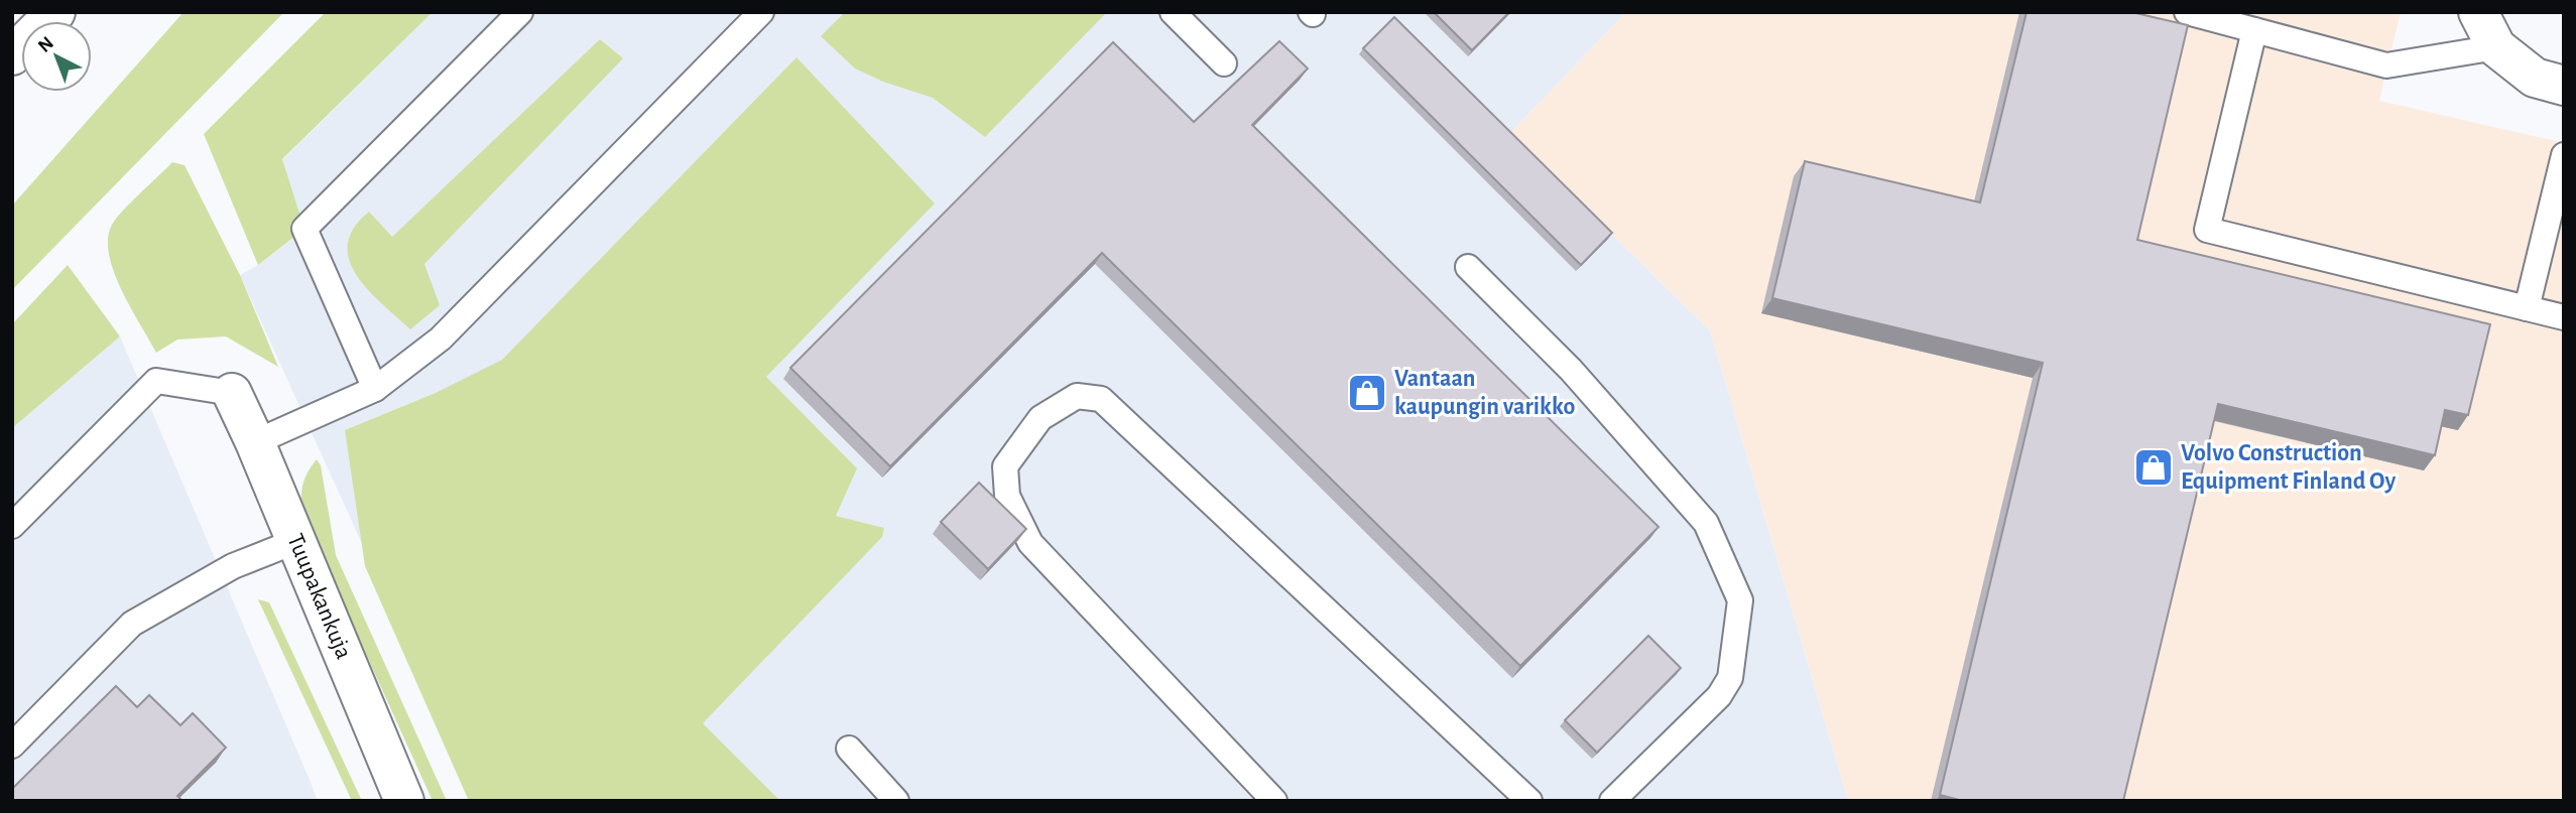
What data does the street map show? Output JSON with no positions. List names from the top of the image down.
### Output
{
  "streets": {
    "main road": ["Tuupakankuja"]
  },
  "places": {
    "shop": ["Vantaan kaupungin varikko", "Volvo Construction Equipment Finland Oy"]
  },
  "north": "top left"
}
